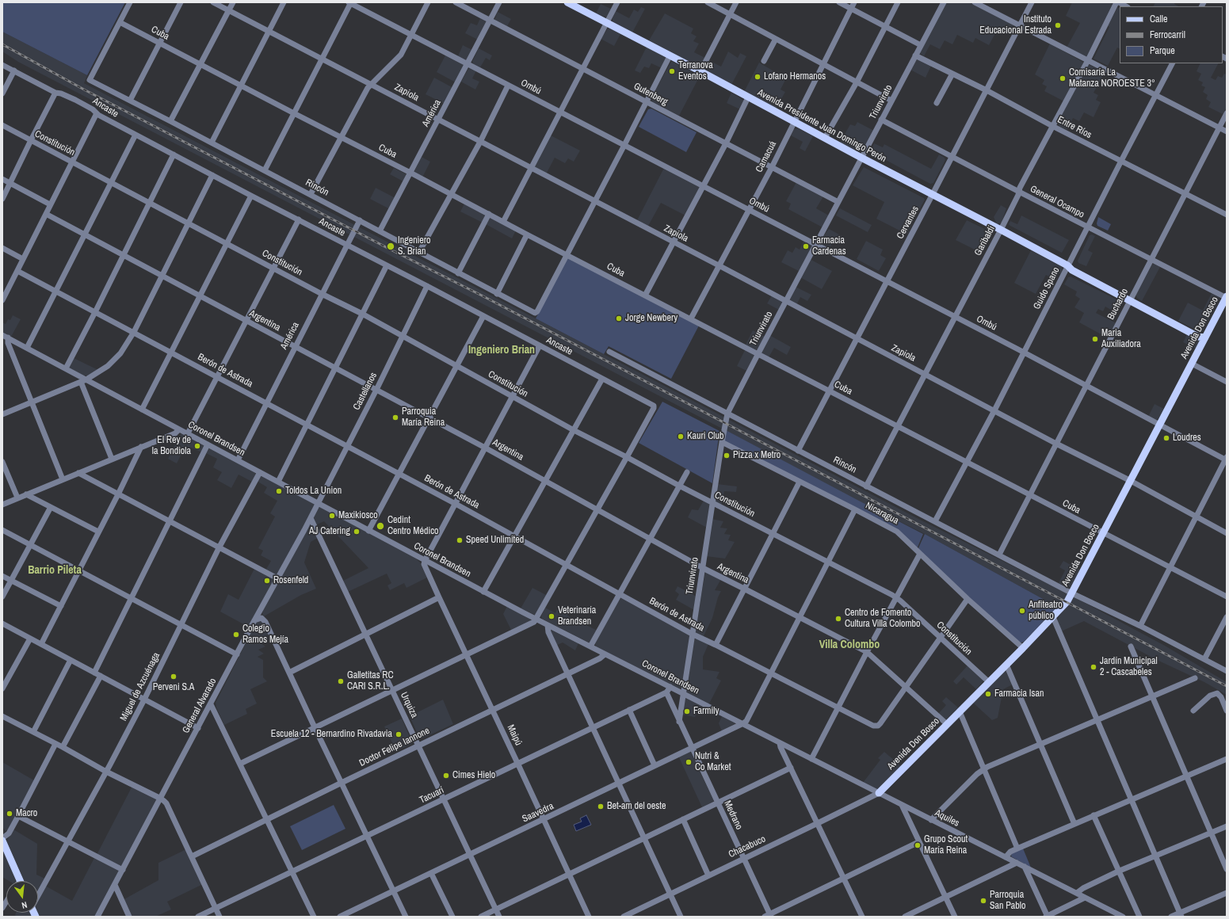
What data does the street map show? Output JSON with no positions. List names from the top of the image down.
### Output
{
  "streets": {
    "main road": ["Avenida Presidente Juan Domingo Perón", "Avenida Don Bosco"],
    "street": [
      "Cuba",
      "Ombú",
      "Zapiola",
      "Gutenberg",
      "Triunvirato",
      "Ancaste",
      "América",
      "Entre Ríos",
      "Constitución",
      "Camacuá",
      "Rincón",
      "General Ocampo",
      "Cervantes",
      "Garibaldi",
      "Guido Spano",
      "Buchardo",
      "Argentina",
      "Berón de Astrada",
      "Castellanos",
      "Coronel Brandsen",
      "Nicaragua",
      "Miguel de Azcuénaga",
      "Urquiza",
      "General Alvarado",
      "Maipú",
      "Doctor Felipe Iannone",
      "Tacuarí",
      "Saavedra",
      "Medrano",
      "Aquiles",
      "Chacabuco"
    ]
  },
  "crossings": [
    ["Cuba", "Triunvirato"],
    ["Cuba", "América"],
    ["Cuba", "Camacuá"],
    ["Cuba", "Rincón"],
    ["Cuba", "Cervantes"],
    ["Cuba", "Garibaldi"],
    ["Cuba", "Guido Spano"],
    ["Cuba", "Buchardo"],
    ["Cuba", "Avenida Don Bosco"],
    ["Ombú", "Triunvirato"],
    ["Ombú", "América"],
    ["Ombú", "Camacuá"],
    ["Ombú", "Cervantes"],
    ["Ombú", "Garibaldi"],
    ["Ombú", "Guido Spano"],
    ["Ombú", "Buchardo"],
    ["Ombú", "Avenida Don Bosco"],
    ["Zapiola", "Triunvirato"],
    ["Zapiola", "América"],
    ["Zapiola", "Camacuá"],
    ["Zapiola", "Cervantes"],
    ["Zapiola", "Garibaldi"],
    ["Zapiola", "Guido Spano"],
    ["Zapiola", "Buchardo"],
    ["Zapiola", "Avenida Don Bosco"],
    ["Gutenberg", "Triunvirato"],
    ["Gutenberg", "América"],
    ["Gutenberg", "Camacuá"],
    ["Triunvirato", "Avenida Presidente Juan Domingo Perón"],
    ["Triunvirato", "Entre Ríos"],
    ["Triunvirato", "Constitución"],
    ["Triunvirato", "Rincón"],
    ["Triunvirato", "General Ocampo"],
    ["Triunvirato", "Argentina"],
    ["Triunvirato", "Berón de Astrada"],
    ["Triunvirato", "Coronel Brandsen"],
    ["Triunvirato", "Nicaragua"],
    ["Ancaste", "América"],
    ["Ancaste", "Constitución"],
    ["Ancaste", "Castellanos"],
    ["América", "Constitución"],
    ["América", "Rincón"],
    ["América", "Argentina"],
    ["América", "Berón de Astrada"],
    ["América", "Coronel Brandsen"],
    ["Avenida Presidente Juan Domingo Perón", "Camacuá"],
    ["Avenida Presidente Juan Domingo Perón", "Cervantes"],
    ["Avenida Presidente Juan Domingo Perón", "Garibaldi"],
    ["Avenida Presidente Juan Domingo Perón", "Guido Spano"],
    ["Avenida Presidente Juan Domingo Perón", "Buchardo"],
    ["Avenida Presidente Juan Domingo Perón", "Avenida Don Bosco"],
    ["Entre Ríos", "Cervantes"],
    ["Entre Ríos", "Garibaldi"],
    ["Entre Ríos", "Guido Spano"],
    ["Entre Ríos", "Buchardo"],
    ["Constitución", "Avenida Don Bosco"],
    ["Constitución", "Castellanos"],
    ["Rincón", "Cervantes"],
    ["Rincón", "Garibaldi"],
    ["Rincón", "Guido Spano"],
    ["Rincón", "Buchardo"],
    ["Rincón", "Avenida Don Bosco"],
    ["General Ocampo", "Cervantes"],
    ["General Ocampo", "Garibaldi"],
    ["General Ocampo", "Guido Spano"],
    ["General Ocampo", "Buchardo"],
    ["General Ocampo", "Avenida Don Bosco"],
    ["Argentina", "Avenida Don Bosco"],
    ["Argentina", "Berón de Astrada"],
    ["Argentina", "Castellanos"],
    ["Avenida Don Bosco", "Coronel Brandsen"],
    ["Avenida Don Bosco", "Nicaragua"],
    ["Avenida Don Bosco", "Aquiles"],
    ["Avenida Don Bosco", "Chacabuco"],
    ["Berón de Astrada", "Castellanos"],
    ["Castellanos", "Coronel Brandsen"],
    ["Castellanos", "General Alvarado"],
    ["Coronel Brandsen", "Miguel de Azcuénaga"],
    ["Coronel Brandsen", "General Alvarado"],
    ["Coronel Brandsen", "Maipú"],
    ["Coronel Brandsen", "Doctor Felipe Iannone"],
    ["Coronel Brandsen", "Tacuarí"],
    ["Coronel Brandsen", "Saavedra"],
    ["Coronel Brandsen", "Aquiles"],
    ["Coronel Brandsen", "Chacabuco"],
    ["Urquiza", "General Alvarado"],
    ["Urquiza", "Doctor Felipe Iannone"],
    ["Urquiza", "Tacuarí"],
    ["Urquiza", "Saavedra"],
    ["Maipú", "Doctor Felipe Iannone"],
    ["Maipú", "Tacuarí"],
    ["Maipú", "Saavedra"],
    ["Tacuarí", "Medrano"],
    ["Saavedra", "Medrano"],
    ["Medrano", "Chacabuco"],
    ["Aquiles", "Chacabuco"]
  ],
  "districts": ["Ingeniero Brian", "Barrio Pileta", "Villa Colombo"],
  "places": [
    "Instituto Educacional Estrada",
    "Terranova Eventos",
    "Lofano Hermanos",
    "Comisaría La Matanza NOROESTE 3°",
    "Ingeniero S. Brian",
    "Farmacia Cardenas",
    "Jorge Newbery",
    "Maria Auxiliadora",
    "Parroquia María Reina",
    "Kauri Club",
    "Loudres",
    "El Rey de la Bondiola",
    "Pizza x Metro",
    "Toldos La Union",
    "Maxikiosco",
    "Cedint Centro Médico",
    "AJ Catering",
    "Speed Unlimited",
    "Rosenfeld",
    "Anfiteatro público",
    "Veterinaría Brandsen",
    "Centro de Fomento Cultura Villa Colombo",
    "Colegio Ramos Mejía",
    "Jardín Municipal 2 - Cascabeles",
    "Perveni S.A",
    "Galletitas RC CARI S.R.L.",
    "Farmacia Isan",
    "Farmily",
    "Escuela 12 - Bernardino Rivadavia",
    "Nutri & Co Market",
    "Cimes Hielo",
    "Bet-am del oeste",
    "Macro",
    "Grupo Scout María Reina",
    "Parroquia San Pablo"
  ],
  "legend": ["Calle", "Ferrocarril", "Parque"],
  "north": "bottom"
}
